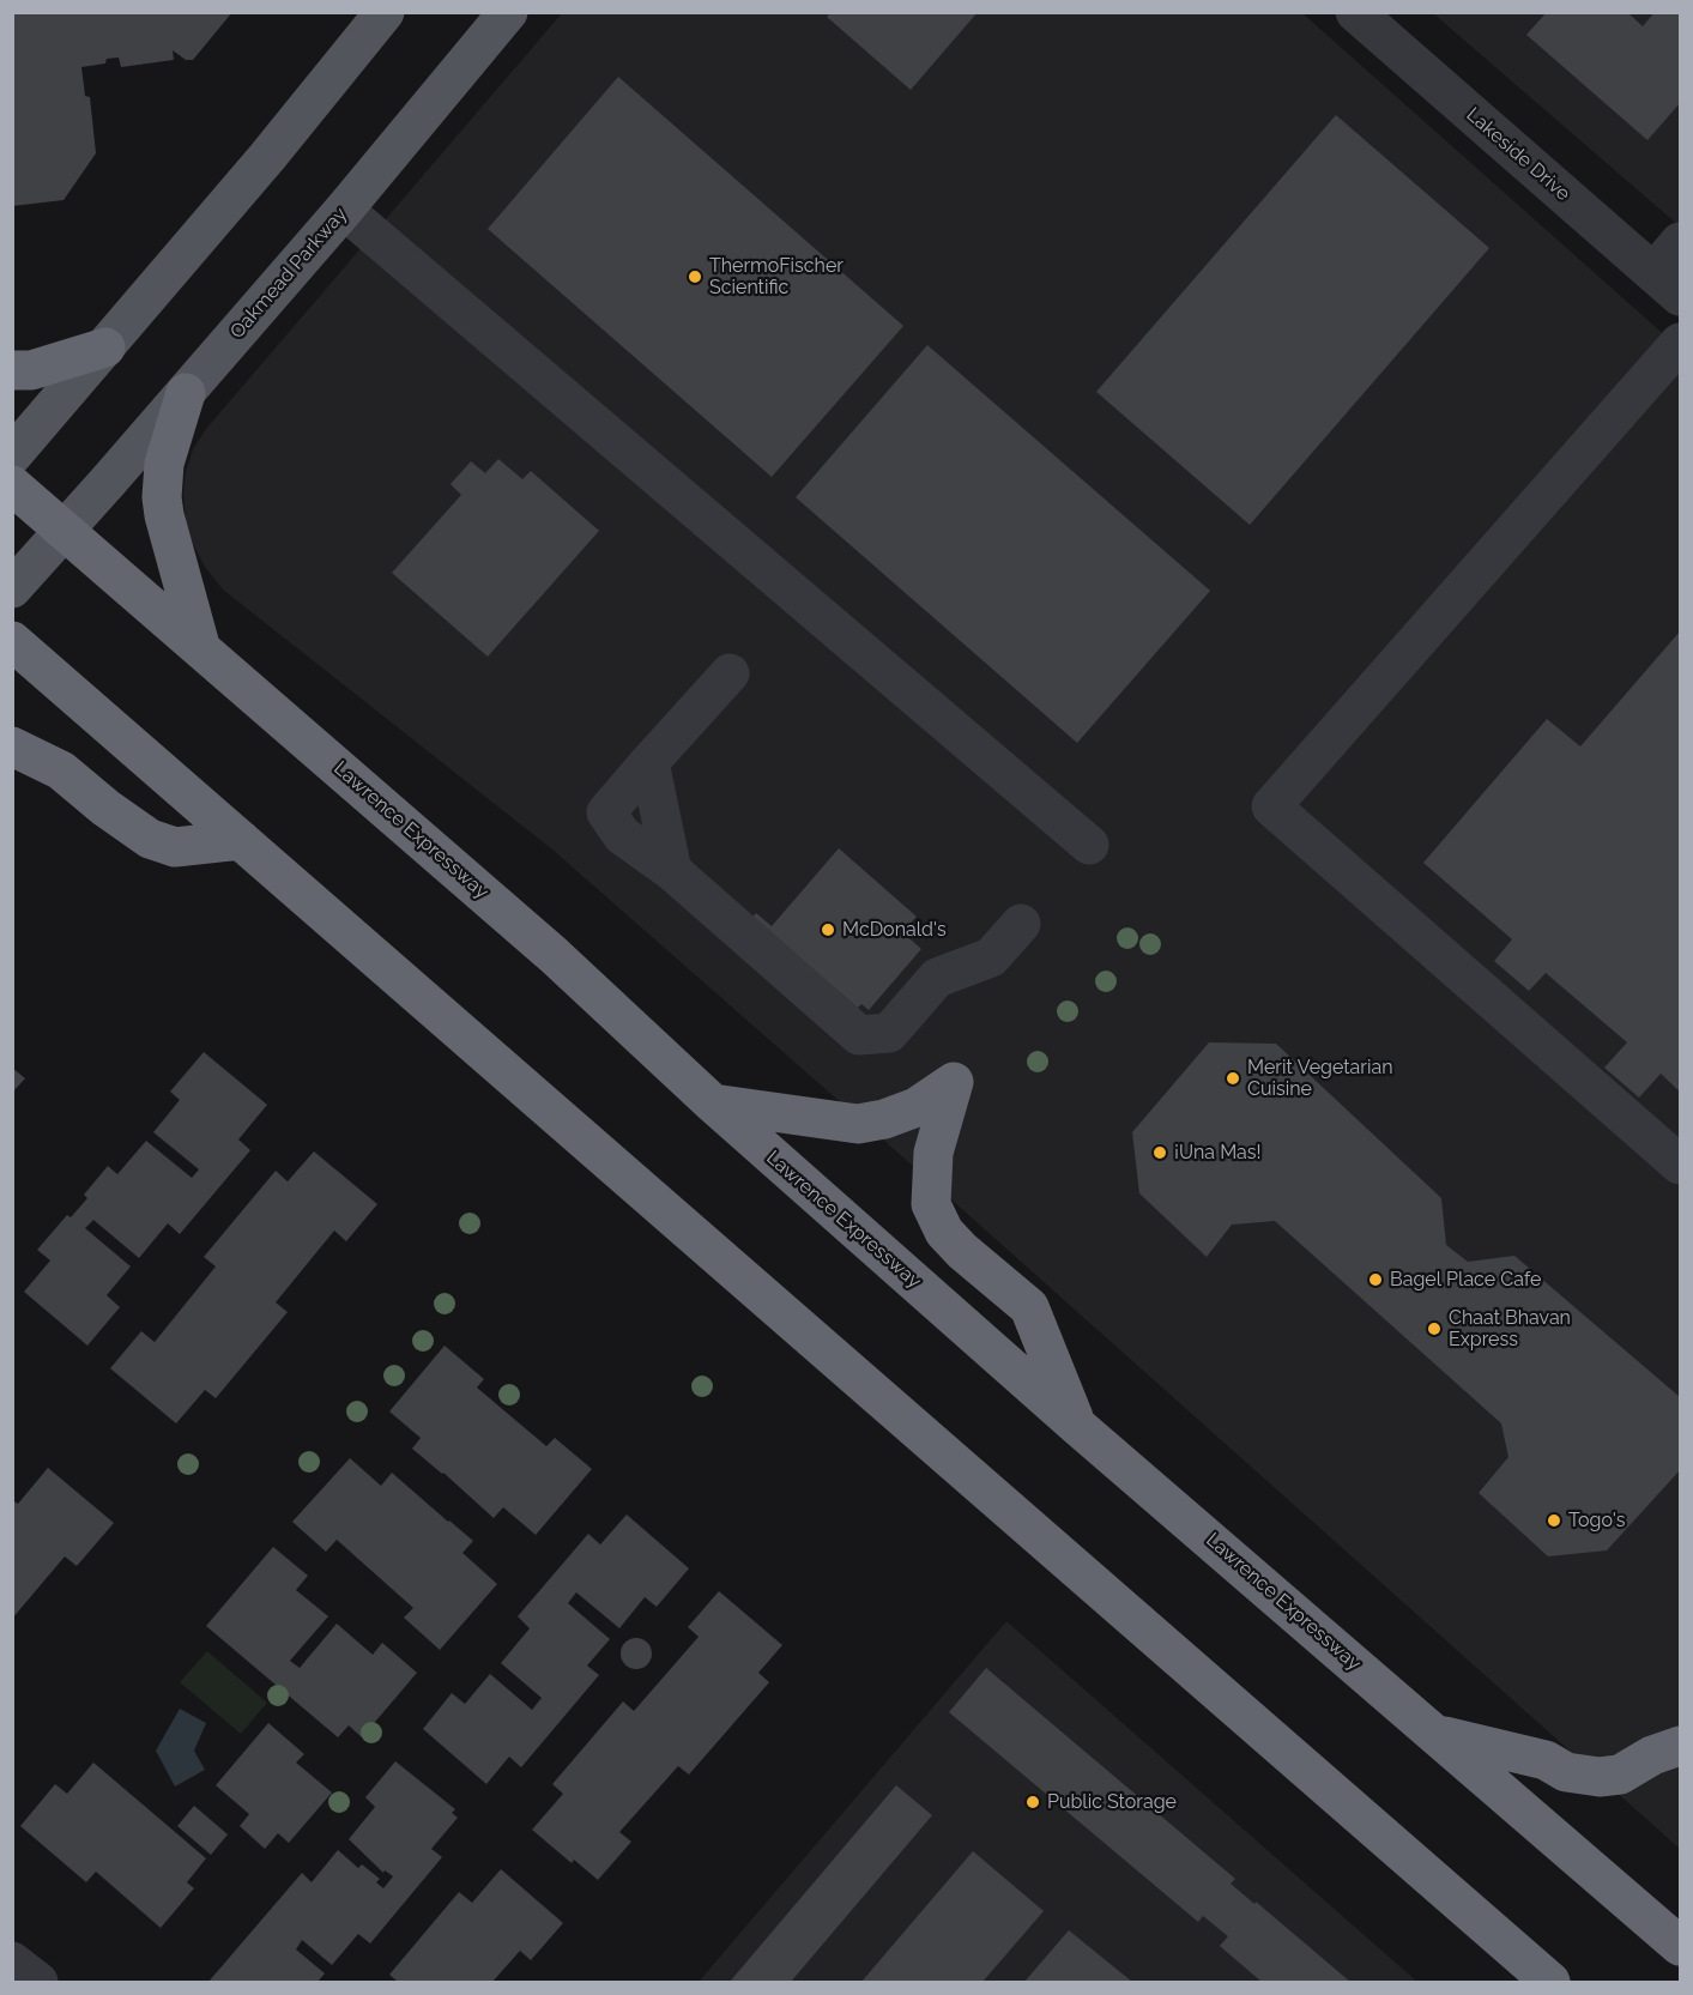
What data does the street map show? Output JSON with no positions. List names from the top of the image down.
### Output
{
  "streets": {
    "highway": ["Lawrence Expressway"],
    "main road": ["Oakmead Parkway"],
    "street": ["Lakeside Drive"]
  },
  "crossings": [
    ["Oakmead Parkway", "Lawrence Expressway"]
  ],
  "places": [
    "ThermoFischer Scientific",
    "McDonald's",
    "Merit Vegetarian Cuisine",
    "¡Una Mas!",
    "Bagel Place Cafe",
    "Chaat Bhavan Express",
    "Togo's",
    "Public Storage"
  ]
}
